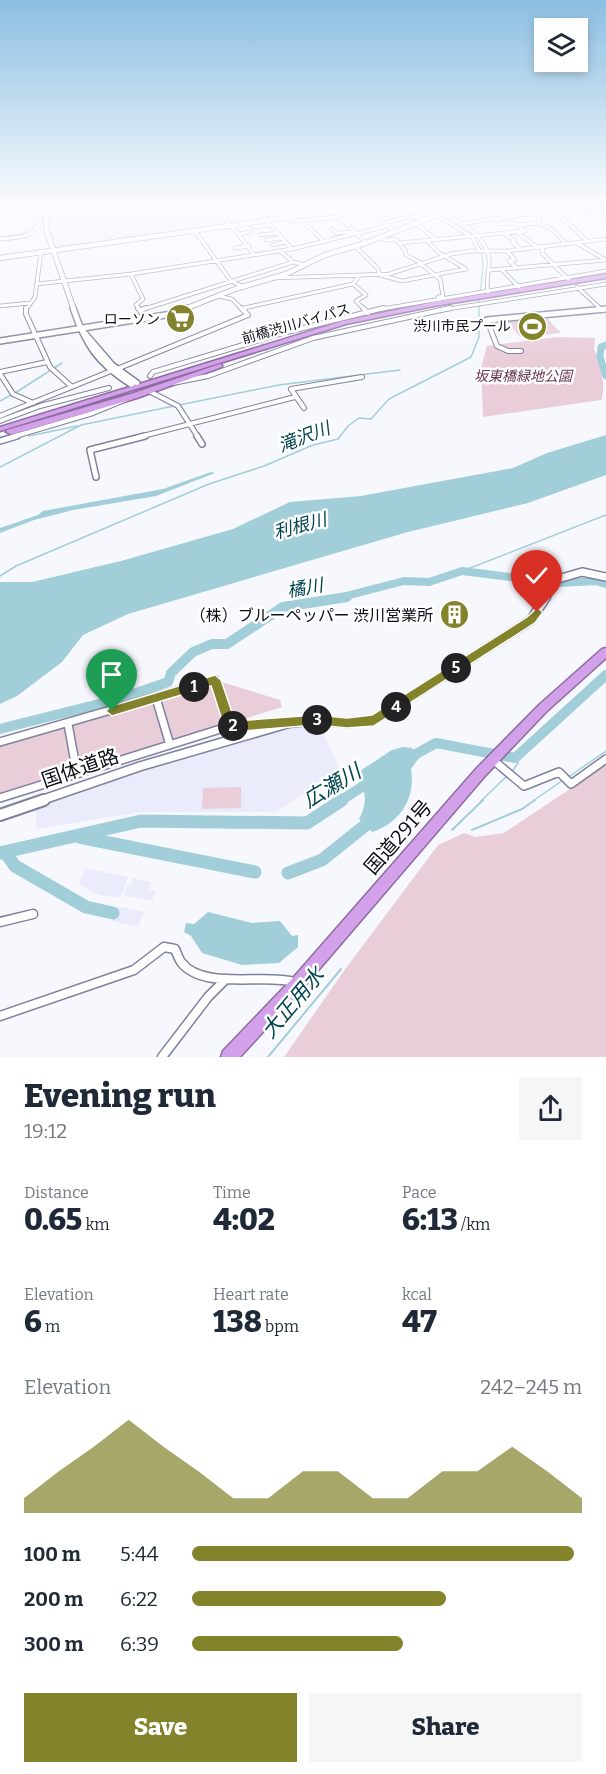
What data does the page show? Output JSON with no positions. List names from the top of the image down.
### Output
{
  "streets": {
    "highway": ["前橋渋川バイパス", "国道291号"],
    "street": ["国体道路"]
  },
  "water": [
    "滝沢川",
    "利根川",
    "橘川",
    "広瀬川",
    "大正用水"
  ],
  "parks": ["坂東橋緑地公園"],
  "places": {
    "supermarket": ["ローソン"],
    "sports": ["渋川市民プール"],
    "building": ["（株）ブルーペッパー 渋川営業所"]
  },
  "page": {
    "pins": [
      "5",
      "1",
      "4",
      "3",
      "2"
    ],
    "heading": ["Evening run", "19:12"],
    "stats": [
      ["Distance", "0.65 km"],
      ["Time", "4:02"],
      ["Pace", "6:13 /km"],
      ["Elevation", "6 m"],
      ["Heart rate", "138 bpm"],
      ["kcal", "47"]
    ],
    "chart": ["Elevation", "242–245 m"],
    "list": [
      {
        "name": "100 m",
        "note": "5:44"
      },
      {
        "name": "200 m",
        "note": "6:22"
      },
      {
        "name": "300 m",
        "note": "6:39"
      }
    ],
    "buttons": ["Save", "Share"]
  }
}
